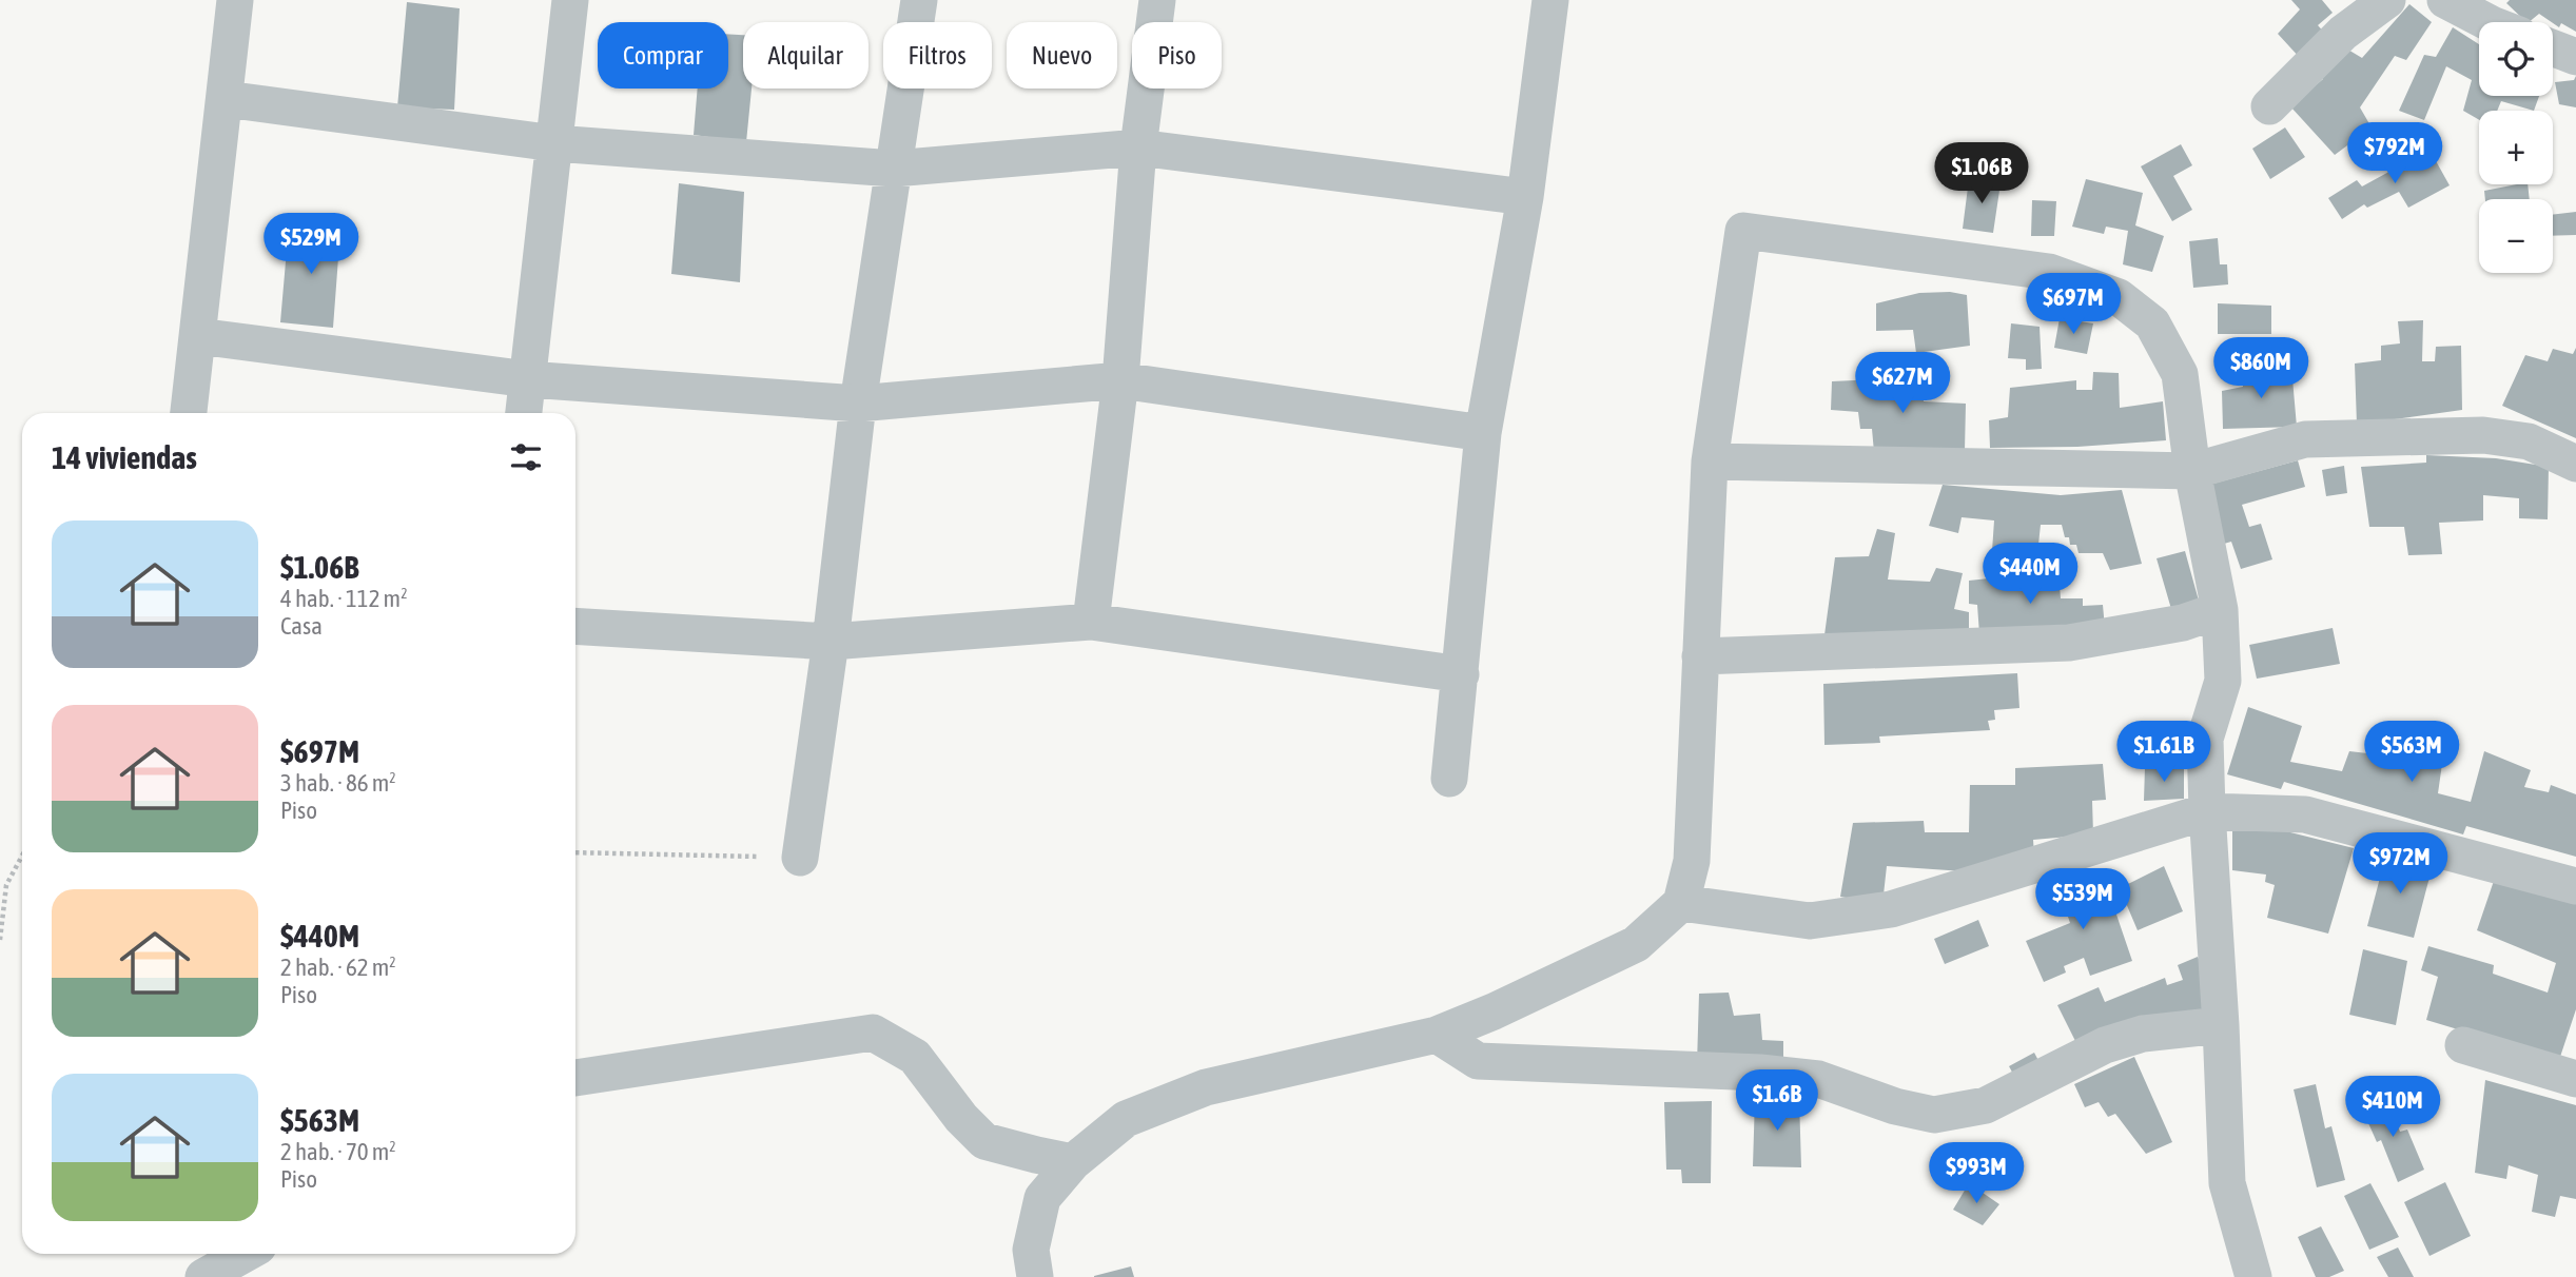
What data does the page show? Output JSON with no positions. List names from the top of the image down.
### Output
{
  "page": {
    "map_buttons": ["+", "−"],
    "chip": [
      "Comprar",
      "Alquilar",
      "Filtros",
      "Nuevo",
      "Piso"
    ],
    "price": [
      "$792M",
      "$1.06B",
      "$529M",
      "$697M",
      "$860M",
      "$627M",
      "$440M",
      "$1.61B",
      "$563M",
      "$972M",
      "$539M",
      "$1.6B",
      "$410M",
      "$993M"
    ],
    "heading": "14 viviendas",
    "list": [
      {
        "name": "$1.06B",
        "note": "4 hab. · 112 m² · Casa"
      },
      {
        "name": "$697M",
        "note": "3 hab. · 86 m² · Piso"
      },
      {
        "name": "$440M",
        "note": "2 hab. · 62 m² · Piso"
      },
      {
        "name": "$563M",
        "note": "2 hab. · 70 m² · Piso"
      }
    ]
  }
}
